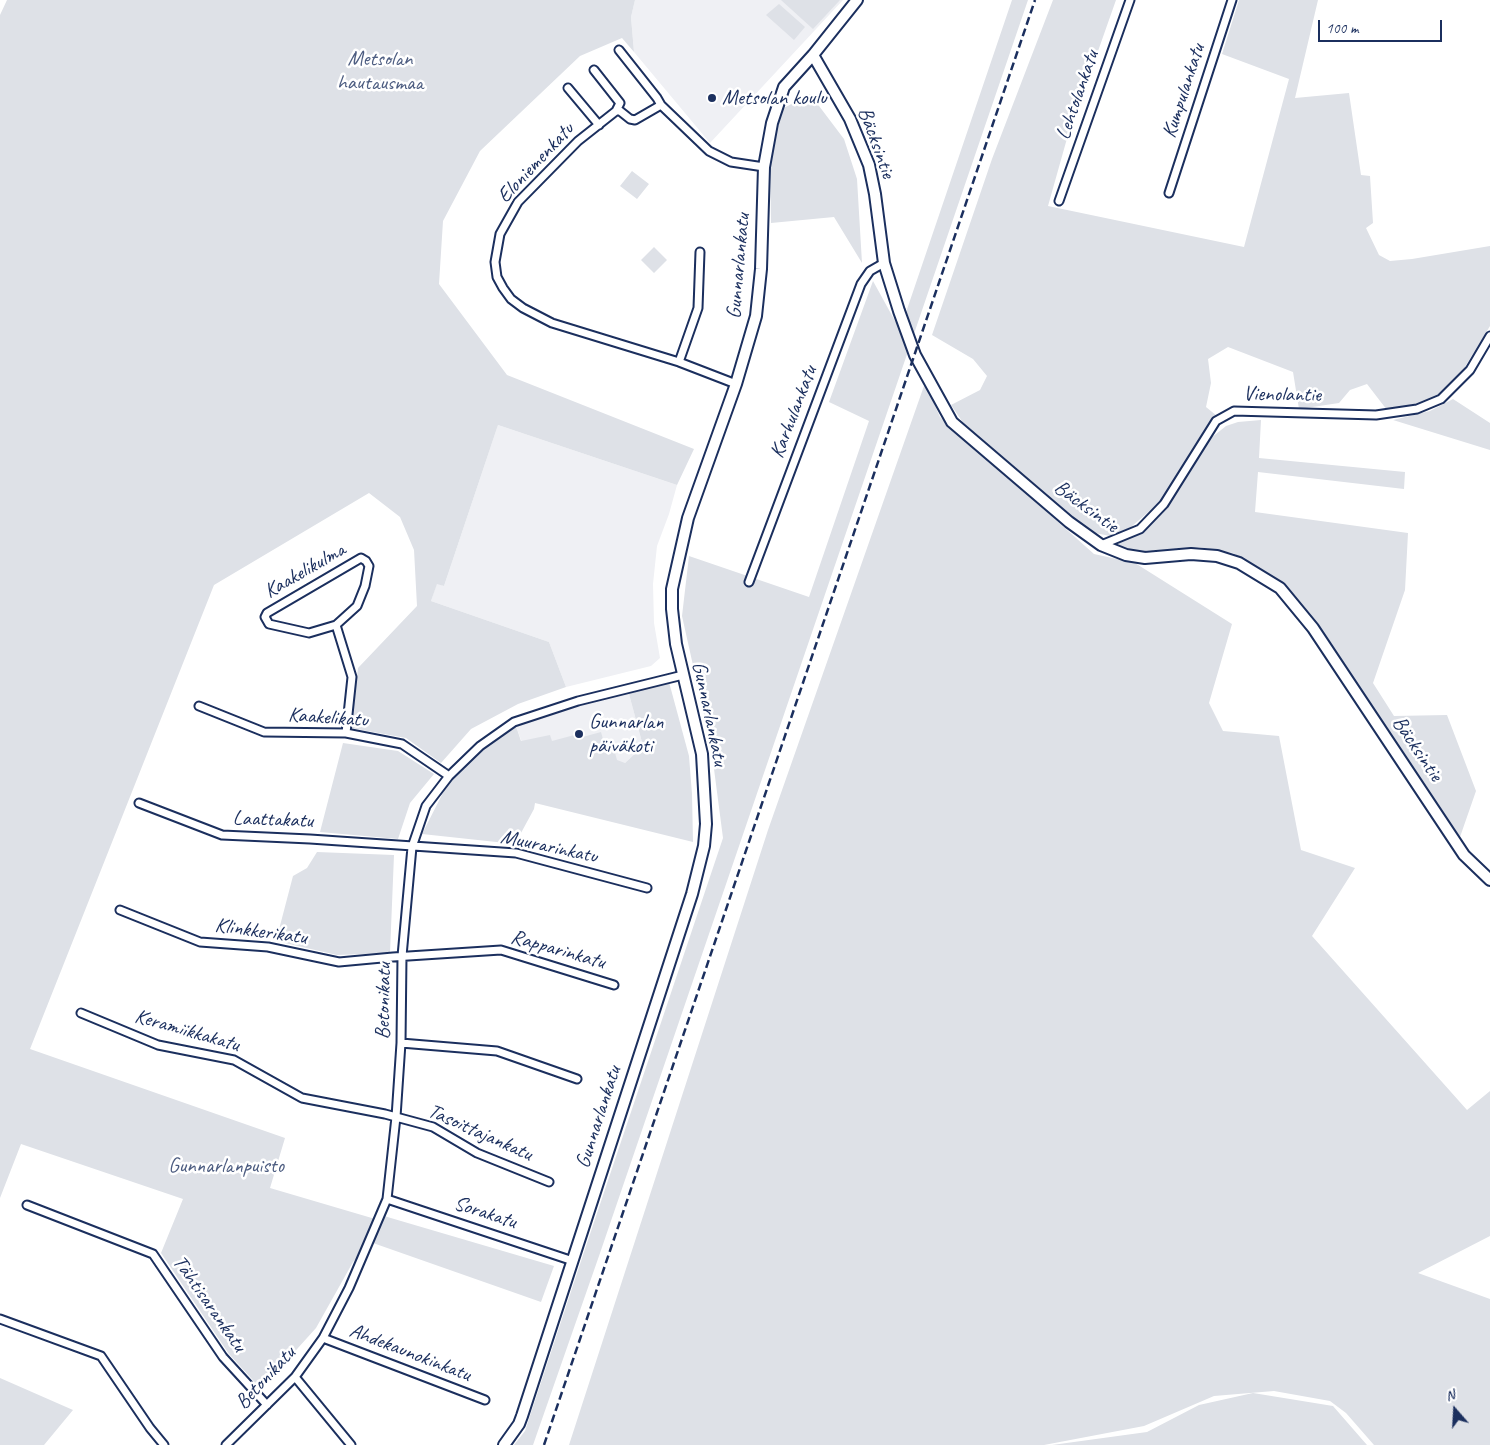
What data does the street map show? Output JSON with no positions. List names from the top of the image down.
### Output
{
  "streets": {
    "street": [
      "Kumpulankatu",
      "Lehtolankatu",
      "Bäcksintie",
      "Eloniemenkatu",
      "Gunnarlankatu",
      "Vienolantie",
      "Karhulankatu",
      "Kaakelikulma",
      "Kaakelikatu",
      "Laattakatu",
      "Muurarinkatu",
      "Klinkkerikatu",
      "Rapparinkatu",
      "Betonikatu",
      "Keramiikkakatu",
      "Tasoittajankatu",
      "Sorakatu",
      "Tähtisarankatu",
      "Ahdekaunokinkatu"
    ]
  },
  "crossings": [
    ["Bäcksintie", "Gunnarlankatu"],
    ["Bäcksintie", "Vienolantie"],
    ["Bäcksintie", "Karhulankatu"],
    ["Eloniemenkatu", "Gunnarlankatu"],
    ["Gunnarlankatu", "Betonikatu"],
    ["Gunnarlankatu", "Sorakatu"],
    ["Kaakelikatu", "Betonikatu"],
    ["Laattakatu", "Muurarinkatu"],
    ["Laattakatu", "Betonikatu"],
    ["Muurarinkatu", "Betonikatu"],
    ["Klinkkerikatu", "Rapparinkatu"],
    ["Klinkkerikatu", "Betonikatu"],
    ["Rapparinkatu", "Betonikatu"],
    ["Betonikatu", "Keramiikkakatu"],
    ["Betonikatu", "Tasoittajankatu"],
    ["Betonikatu", "Sorakatu"],
    ["Betonikatu", "Tähtisarankatu"],
    ["Betonikatu", "Ahdekaunokinkatu"],
    ["Keramiikkakatu", "Tasoittajankatu"]
  ],
  "parks": ["Metsolan hautausmaa", "Gunnarlanpuisto"],
  "places": ["Metsolan koulu", "Gunnarlan päiväkoti"],
  "scale_bar": "100 m",
  "north": "top"
}
